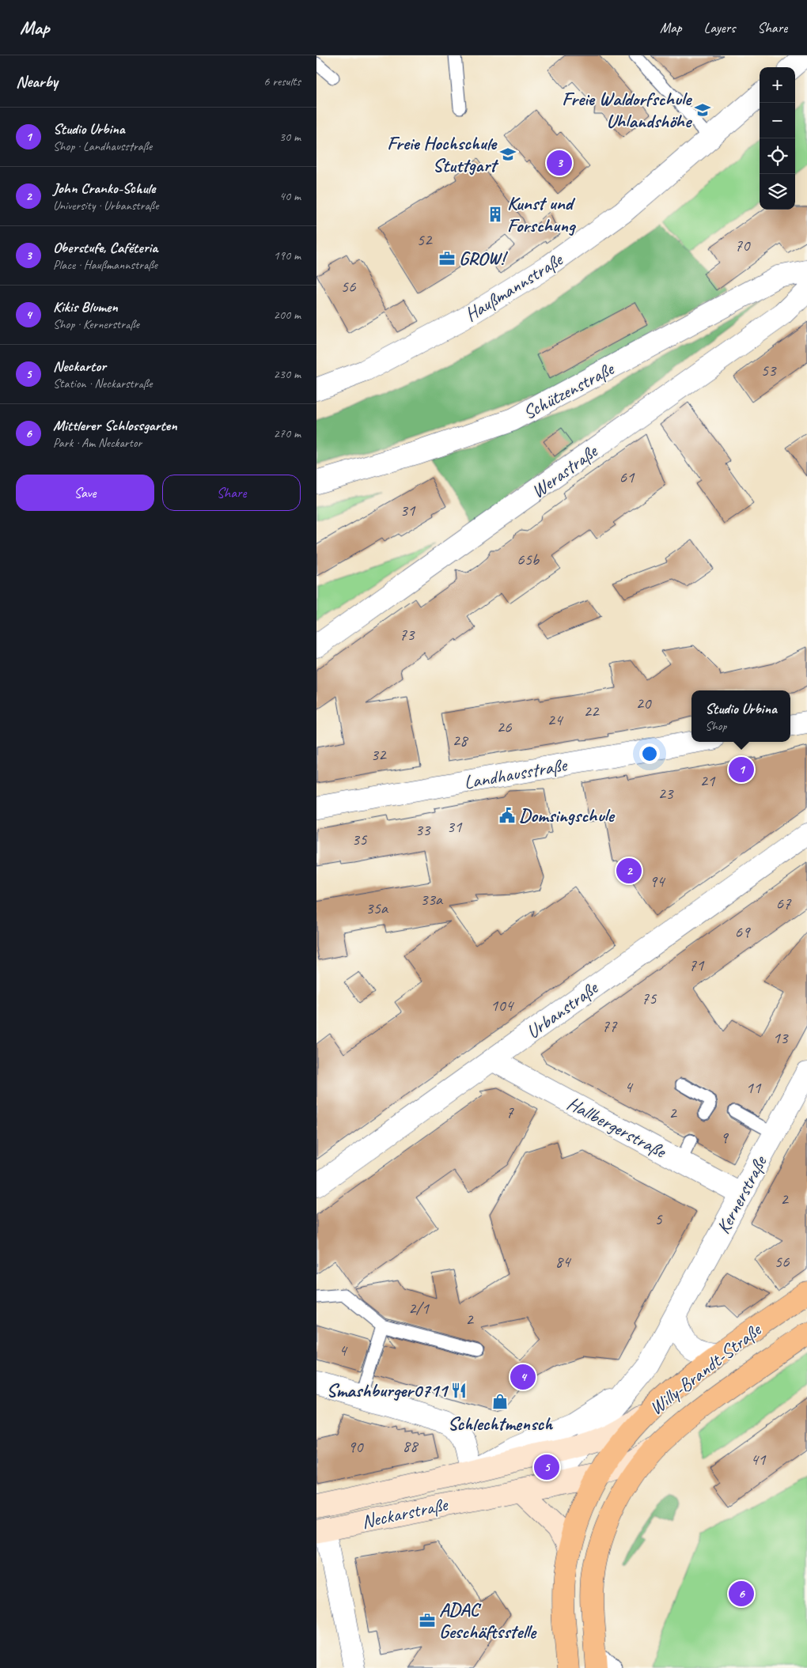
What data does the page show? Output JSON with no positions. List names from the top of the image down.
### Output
{
  "streets": {
    "main road": ["Willy-Brandt-Straße", "Neckarstraße"],
    "street": [
      "Haußmannstraße",
      "Schützenstraße",
      "Werastraße",
      "Landhausstraße",
      "Urbanstraße",
      "Hallbergerstraße",
      "Kernerstraße"
    ]
  },
  "crossings": [
    ["Urbanstraße", "Hallbergerstraße"],
    ["Hallbergerstraße", "Kernerstraße"],
    ["Kernerstraße", "Neckarstraße"],
    ["Willy-Brandt-Straße", "Neckarstraße"]
  ],
  "places": {
    "school or university": ["Freie Waldorfschule Uhlandshöhe", "Freie Hochschule Stuttgart"],
    "building": ["Kunst und Forschung"],
    "office": ["GROW!", "ADAC Geschäftsstelle"],
    "public building": ["Domsingschule"],
    "restaurant": ["Smashburger0711"],
    "shop": ["Schlechtmensch"]
  },
  "house_numbers": [
    "52",
    "70",
    "56",
    "53",
    "61",
    "31",
    "65b",
    "73",
    "20",
    "22",
    "24",
    "26",
    "28",
    "32",
    "21",
    "23",
    "31",
    "33",
    "35",
    "94",
    "33a",
    "67",
    "35a",
    "69",
    "71",
    "75",
    "104",
    "77",
    "13",
    "4",
    "11",
    "7",
    "2",
    "9",
    "2",
    "5",
    "84",
    "56",
    "2/1",
    "2",
    "4",
    "88",
    "90",
    "41"
  ],
  "page": {
    "header": "Map",
    "nav": ["Map", "Layers", "Share"],
    "heading": ["Nearby", "6 results"],
    "map_buttons": ["+", "−"],
    "list": [
      {
        "mark": "1",
        "name": "Studio Urbina",
        "note": "Shop · Landhausstraße",
        "value": "30 m"
      },
      {
        "mark": "2",
        "name": "John Cranko-Schule",
        "note": "University · Urbanstraße",
        "value": "40 m"
      },
      {
        "mark": "3",
        "name": "Oberstufe, Caféteria",
        "note": "Place · Haußmannstraße",
        "value": "190 m"
      },
      {
        "mark": "4",
        "name": "Kikis Blumen",
        "note": "Shop · Kernerstraße",
        "value": "200 m"
      },
      {
        "mark": "5",
        "name": "Neckartor",
        "note": "Station · Neckarstraße",
        "value": "230 m"
      },
      {
        "mark": "6",
        "name": "Mittlerer Schlossgarten",
        "note": "Park · Am Neckartor",
        "value": "270 m"
      }
    ],
    "pins": [
      "3",
      "1",
      "2",
      "4",
      "5",
      "6"
    ],
    "buttons": ["Save", "Share"],
    "popup": ["Studio Urbina", "Shop"]
  }
}
